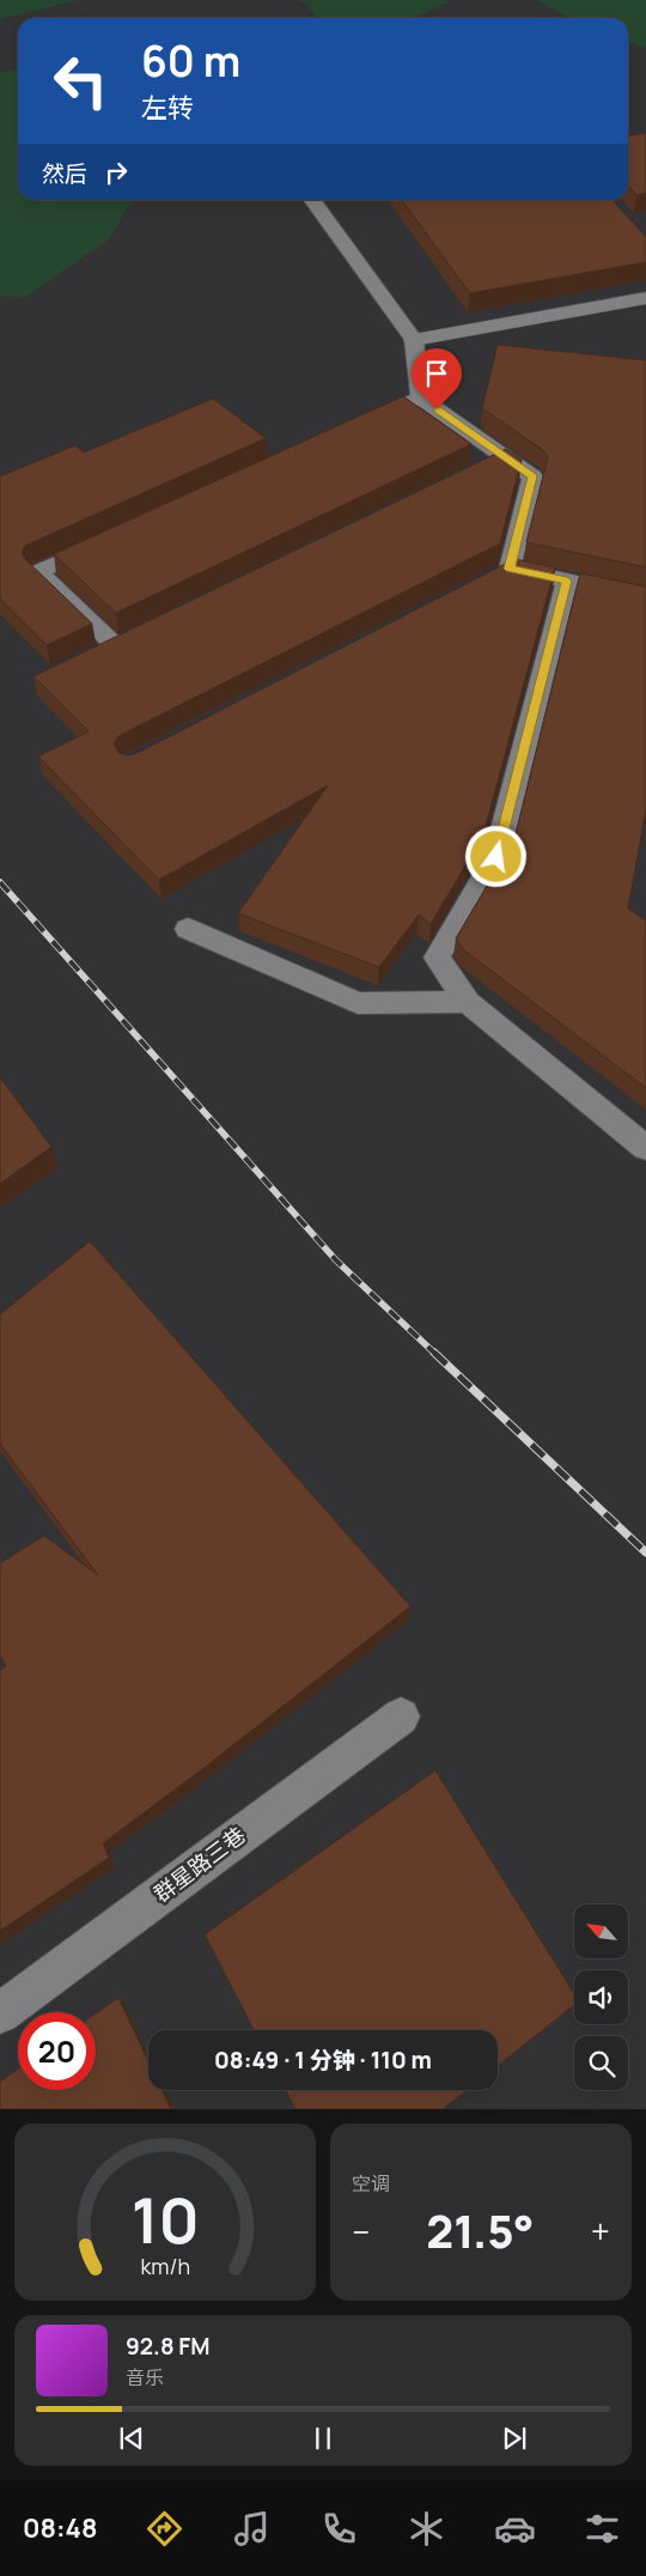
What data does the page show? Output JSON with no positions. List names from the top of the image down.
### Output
{
  "streets": {
    "lane": ["群星路三巷"]
  },
  "north": "top left",
  "page": {
    "turn": ["60 m", "左转"],
    "then": "然后",
    "limit": "20",
    "trip": "08:49 · 1 分钟 · 110 m",
    "tile": "空调",
    "heat": ["−", "21.5°", "+"],
    "song": ["92.8 FM", "音乐"],
    "tabs": "08:48",
    "gauge": ["10", "km/h"]
  }
}
